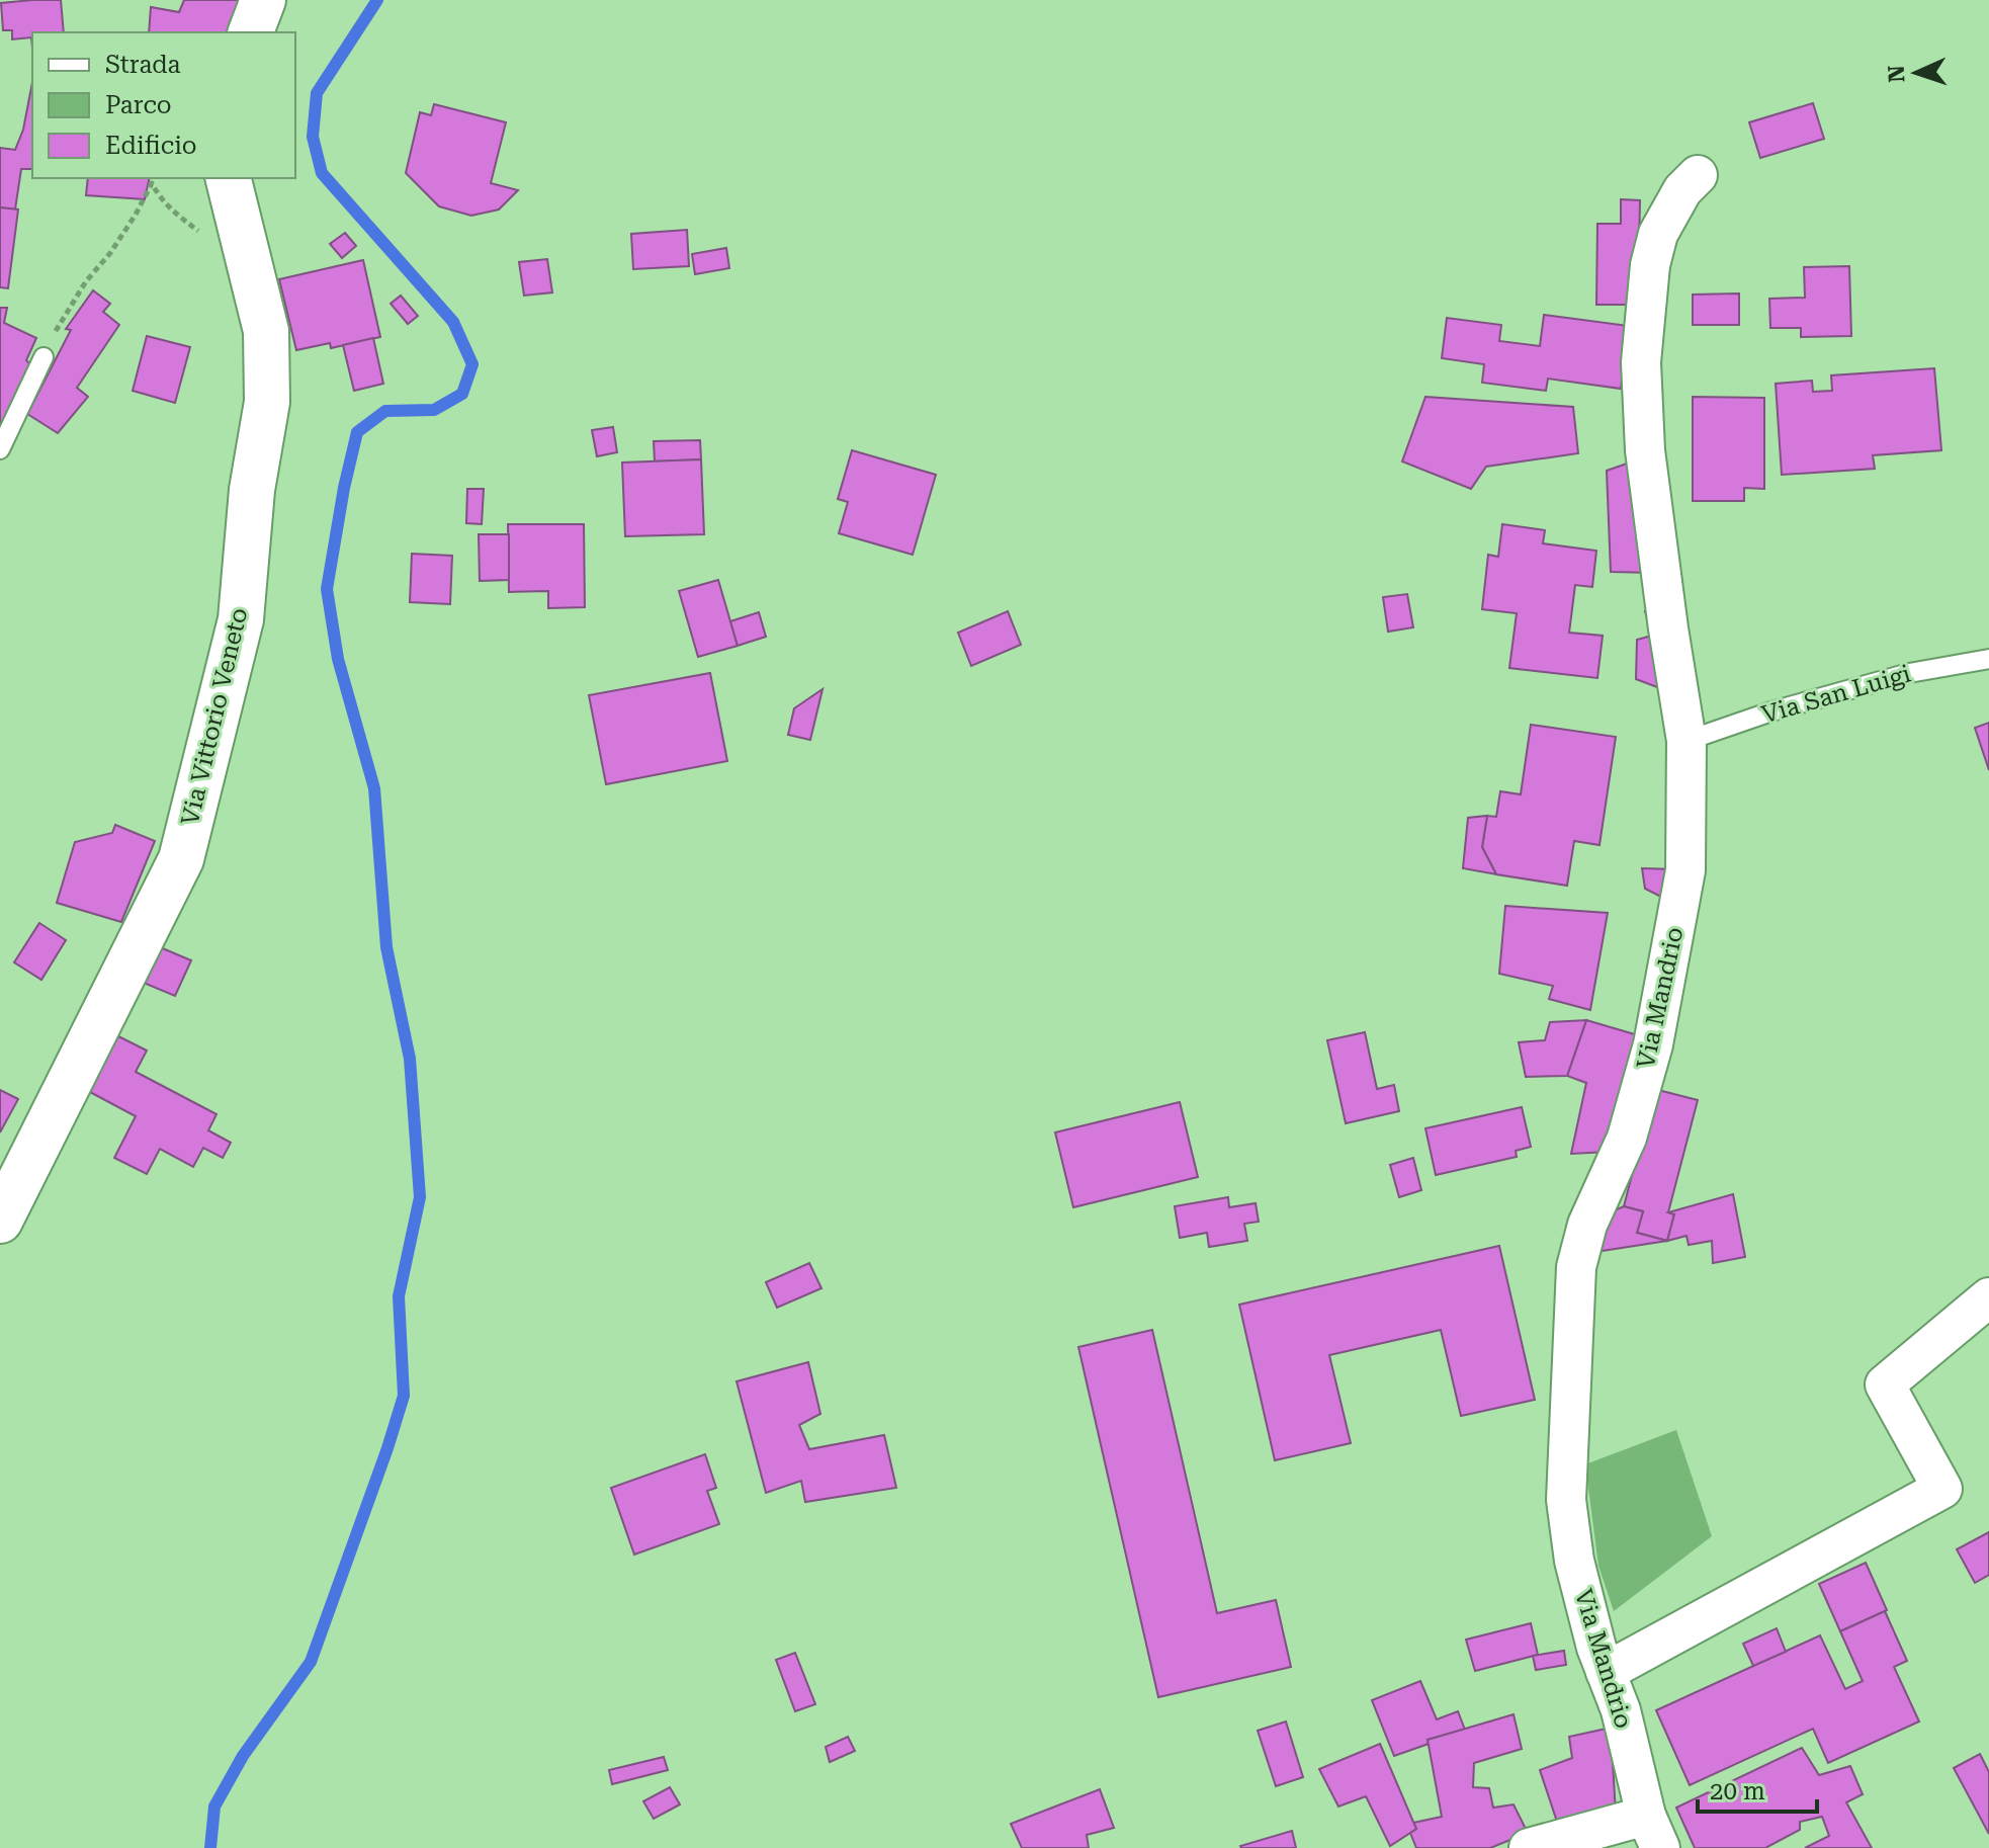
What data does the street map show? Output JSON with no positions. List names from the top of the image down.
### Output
{
  "streets": {
    "street": ["Via Vittorio Veneto", "Via Mandrio"],
    "lane": ["Via San Luigi"]
  },
  "crossings": [
    ["Via San Luigi", "Via Mandrio"]
  ],
  "legend": ["Strada", "Parco", "Edificio"],
  "scale_bar": "20 m",
  "north": "left"
}
